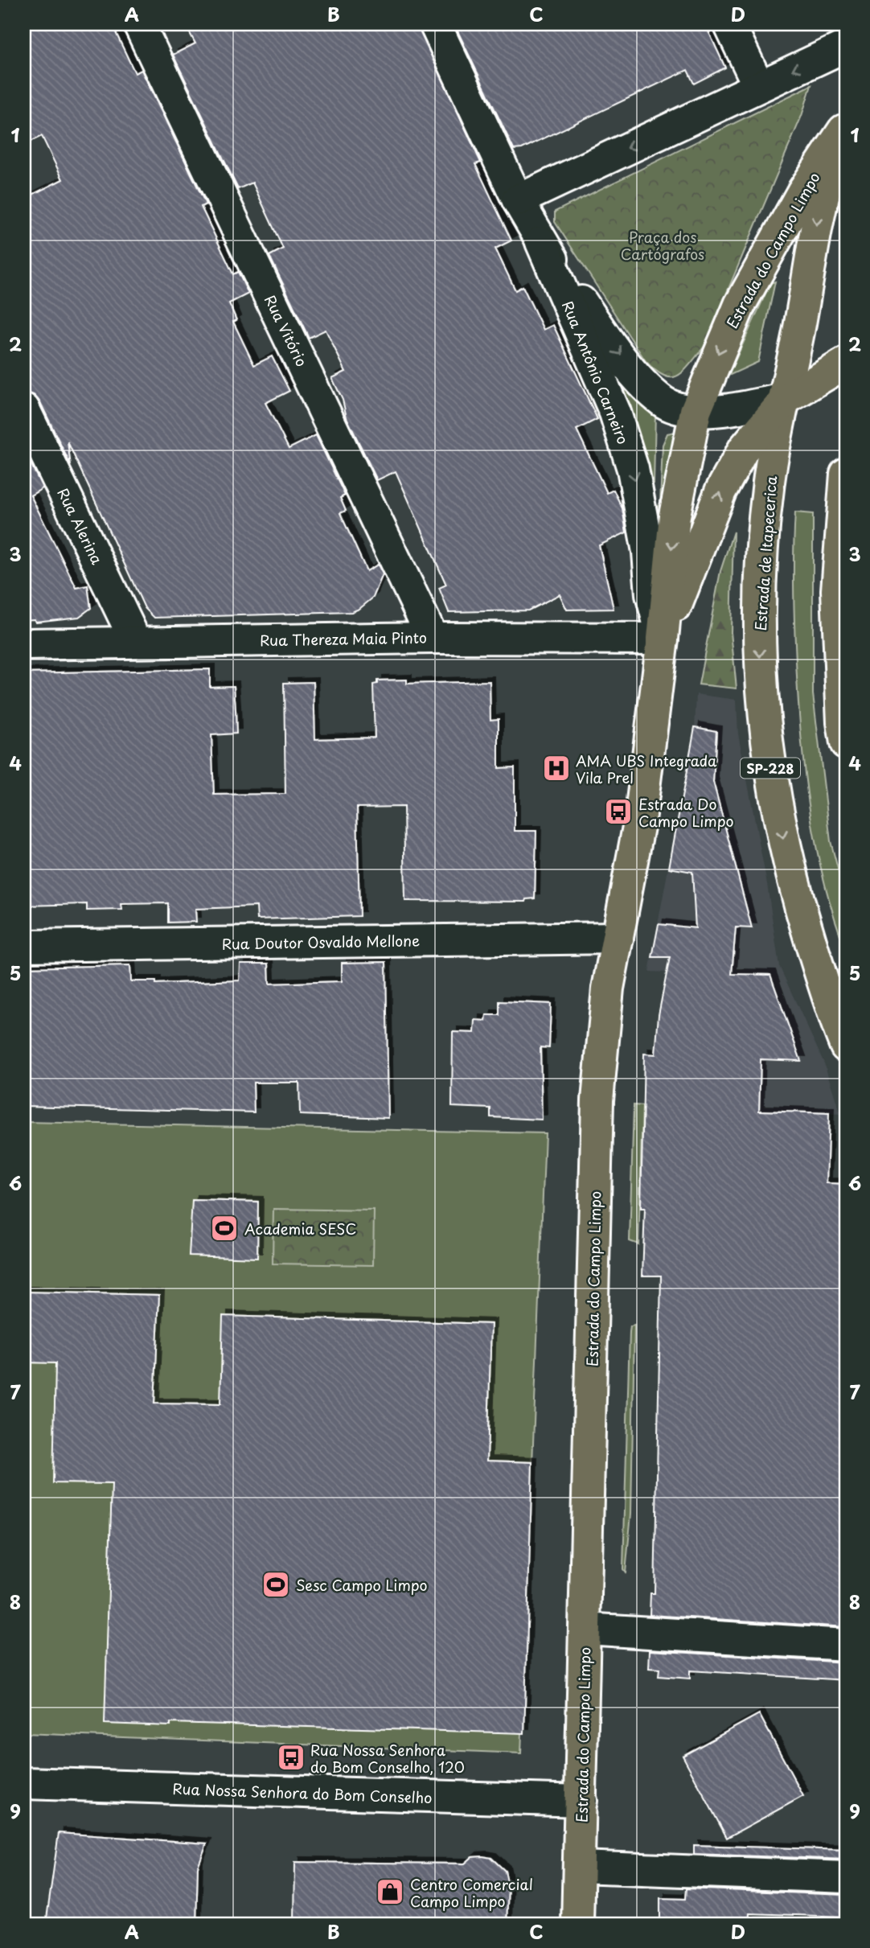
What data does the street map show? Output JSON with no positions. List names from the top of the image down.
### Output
{
  "streets": {
    "main road": ["Estrada do Campo Limpo", "Estrada de Itapecerica", "SP-228"],
    "street": [
      "Rua Vitório",
      "Rua Antônio Carneiro",
      "Rua Alerina",
      "Rua Thereza Maia Pinto",
      "Rua Doutor Osvaldo Mellone",
      "Rua Nossa Senhora do Bom Conselho"
    ]
  },
  "crossings": [
    ["Estrada do Campo Limpo", "Rua Antônio Carneiro"],
    ["Estrada do Campo Limpo", "Estrada de Itapecerica"],
    ["Estrada do Campo Limpo", "Rua Thereza Maia Pinto"],
    ["Estrada do Campo Limpo", "Rua Doutor Osvaldo Mellone"],
    ["Estrada do Campo Limpo", "Rua Nossa Senhora do Bom Conselho"],
    ["Rua Vitório", "Rua Thereza Maia Pinto"],
    ["Rua Antônio Carneiro", "Estrada de Itapecerica"],
    ["Rua Antônio Carneiro", "Rua Thereza Maia Pinto"],
    ["Rua Alerina", "Rua Thereza Maia Pinto"]
  ],
  "one_way": ["Rua Antônio Carneiro", "Estrada de Itapecerica"],
  "parks": ["Praça dos Cartógrafos"],
  "places": {
    "hospital": ["AMA UBS Integrada Vila Prel"],
    "bus stop": ["Estrada Do Campo Limpo", "Rua Nossa Senhora do Bom Conselho, 120"],
    "sports": ["Academia SESC", "Sesc Campo Limpo"],
    "shop": ["Centro Comercial Campo Limpo"]
  },
  "grid": {
    "columns": [
      "A",
      "B",
      "C",
      "D"
    ],
    "rows": [
      "1",
      "2",
      "3",
      "4",
      "5",
      "6",
      "7",
      "8",
      "9"
    ]
  }
}
